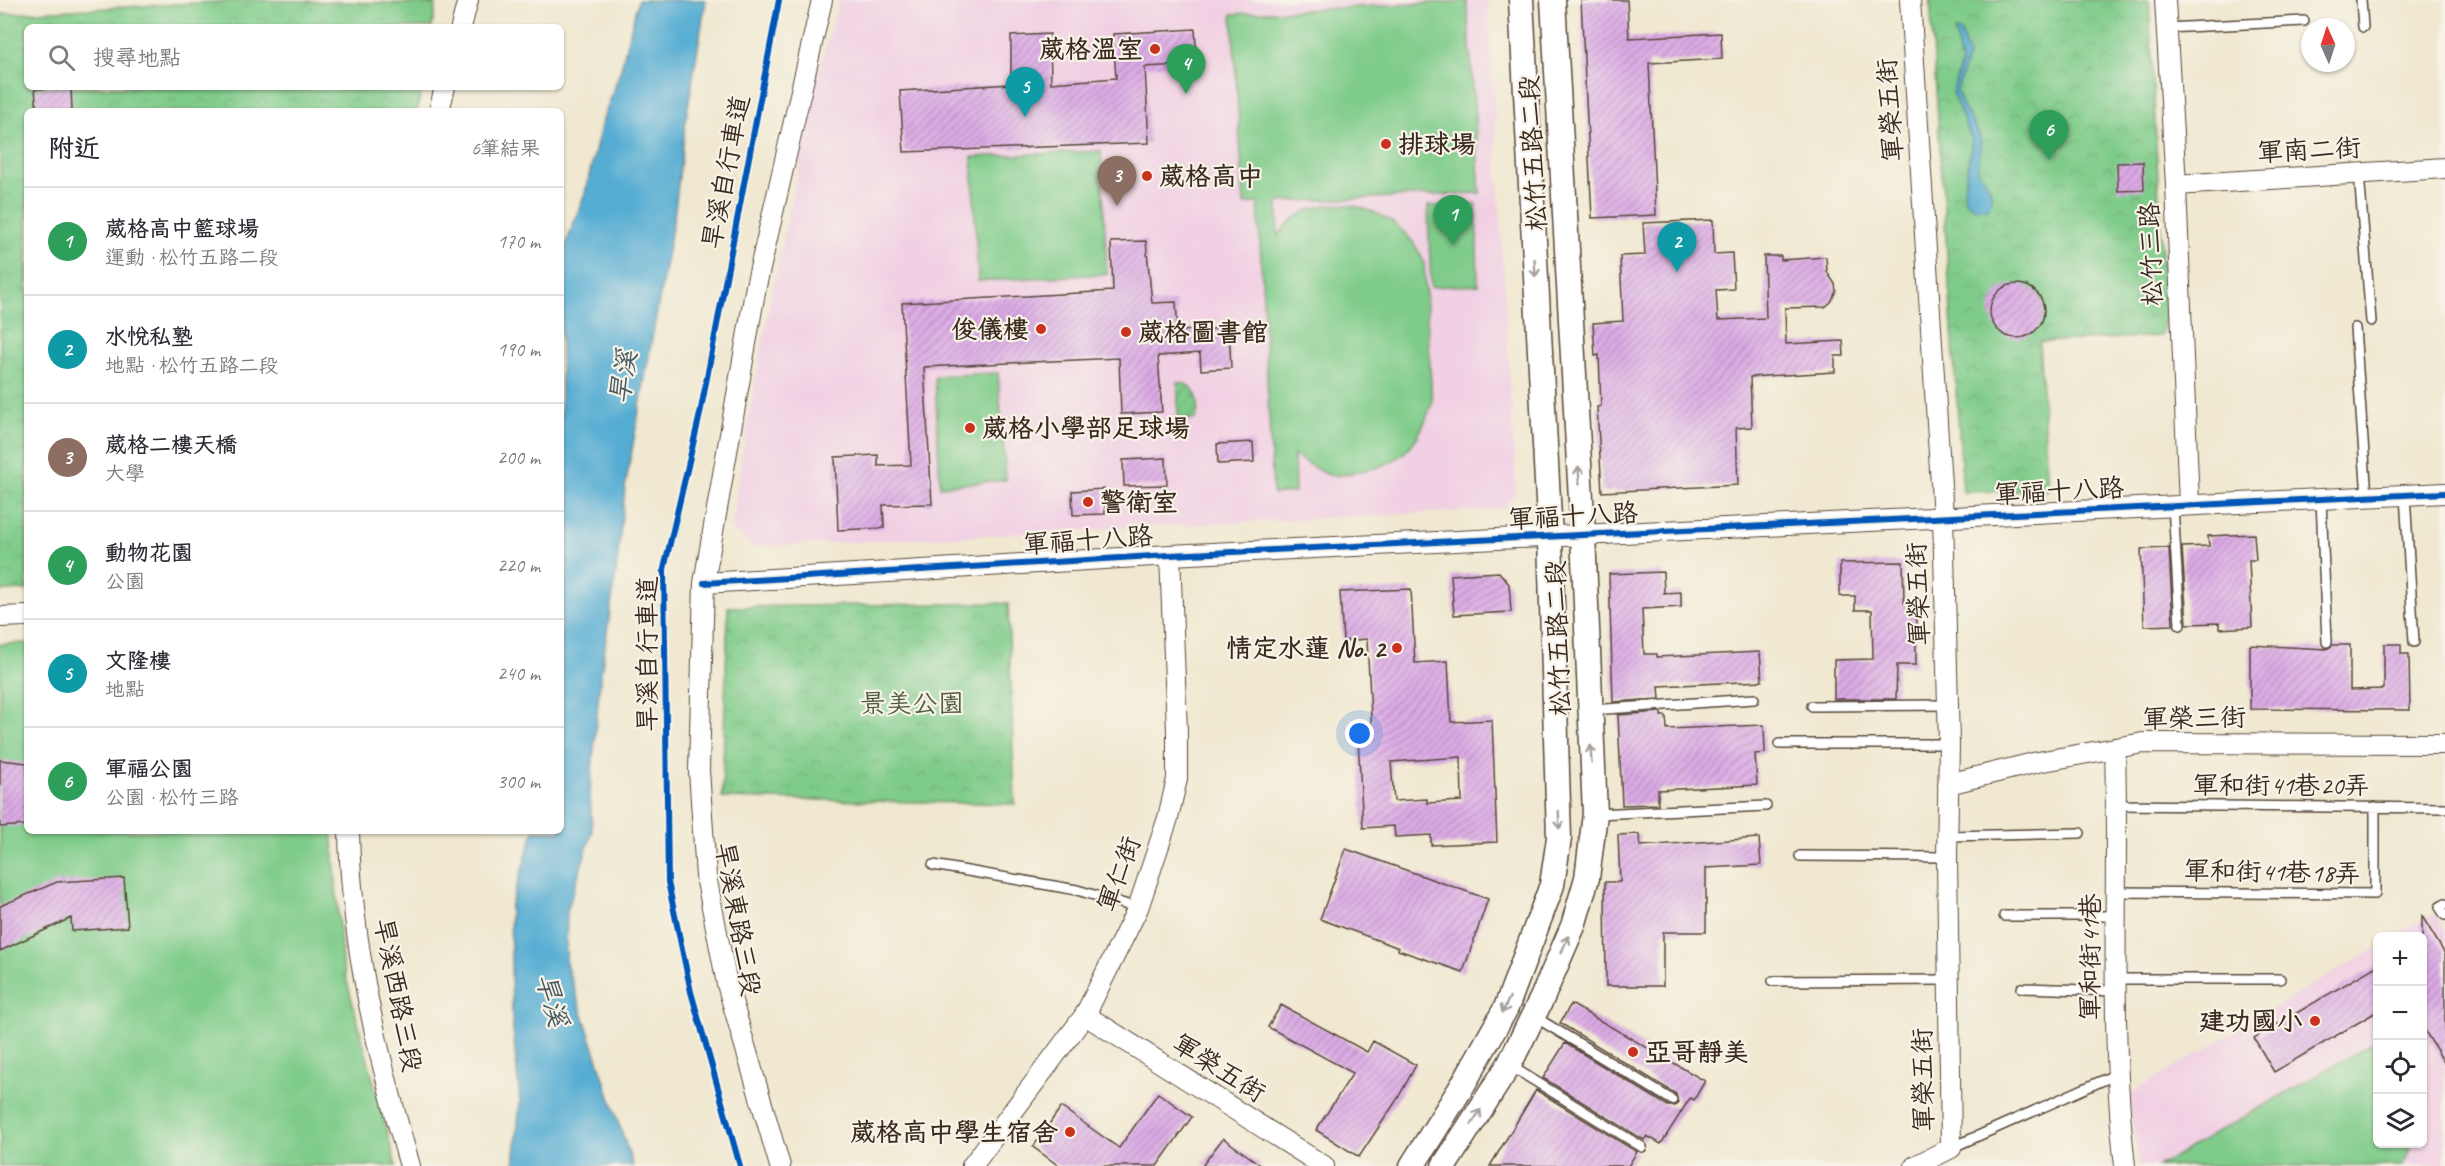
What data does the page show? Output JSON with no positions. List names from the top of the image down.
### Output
{
  "streets": {
    "street": [
      "軍榮五街",
      "軍南二街",
      "松竹五路二段",
      "松竹三路",
      "軍福十八路",
      "軍榮三街",
      "軍仁街",
      "旱溪東路三段",
      "軍和街41巷",
      "旱溪西路三段"
    ],
    "lane": ["軍和街41巷20弄", "軍和街41巷18弄"],
    "cycle path": ["旱溪自行車道"]
  },
  "crossings": [
    ["軍榮五街", "軍福十八路"],
    ["軍榮五街", "軍榮三街"],
    ["軍榮五街", "軍仁街"],
    ["軍南二街", "松竹三路"],
    ["松竹五路二段", "軍福十八路"],
    ["松竹三路", "軍福十八路"],
    ["軍福十八路", "軍仁街"],
    ["軍福十八路", "旱溪東路三段"],
    ["軍榮三街", "軍和街41巷"],
    ["軍和街41巷20弄", "軍和街41巷18弄"],
    ["軍和街41巷20弄", "軍和街41巷"],
    ["軍和街41巷18弄", "軍和街41巷"]
  ],
  "water": ["旱溪"],
  "parks": ["景美公園"],
  "places": [
    "葳格溫室",
    "排球場",
    "葳格高中",
    "俊儀樓",
    "葳格圖書館",
    "葳格小學部足球場",
    "警衛室",
    "情定水蓮 No. 2",
    "建功國小",
    "亞哥靜美",
    "葳格高中學生宿舍"
  ],
  "north": "top",
  "page": {
    "search": "搜尋地點",
    "pins": [
      "4",
      "5",
      "6",
      "3",
      "1",
      "2"
    ],
    "heading": ["附近", "6筆結果"],
    "list": [
      {
        "mark": "1",
        "name": "葳格高中籃球場",
        "note": "運動 · 松竹五路二段",
        "value": "170 m"
      },
      {
        "mark": "2",
        "name": "水悅私塾",
        "note": "地點 · 松竹五路二段",
        "value": "190 m"
      },
      {
        "mark": "3",
        "name": "葳格二樓天橋",
        "note": "大學",
        "value": "200 m"
      },
      {
        "mark": "4",
        "name": "動物花園",
        "note": "公園",
        "value": "220 m"
      },
      {
        "mark": "5",
        "name": "文隆樓",
        "note": "地點",
        "value": "240 m"
      },
      {
        "mark": "6",
        "name": "軍福公園",
        "note": "公園 · 松竹三路",
        "value": "300 m"
      }
    ],
    "map_buttons": ["+", "−"]
  }
}
